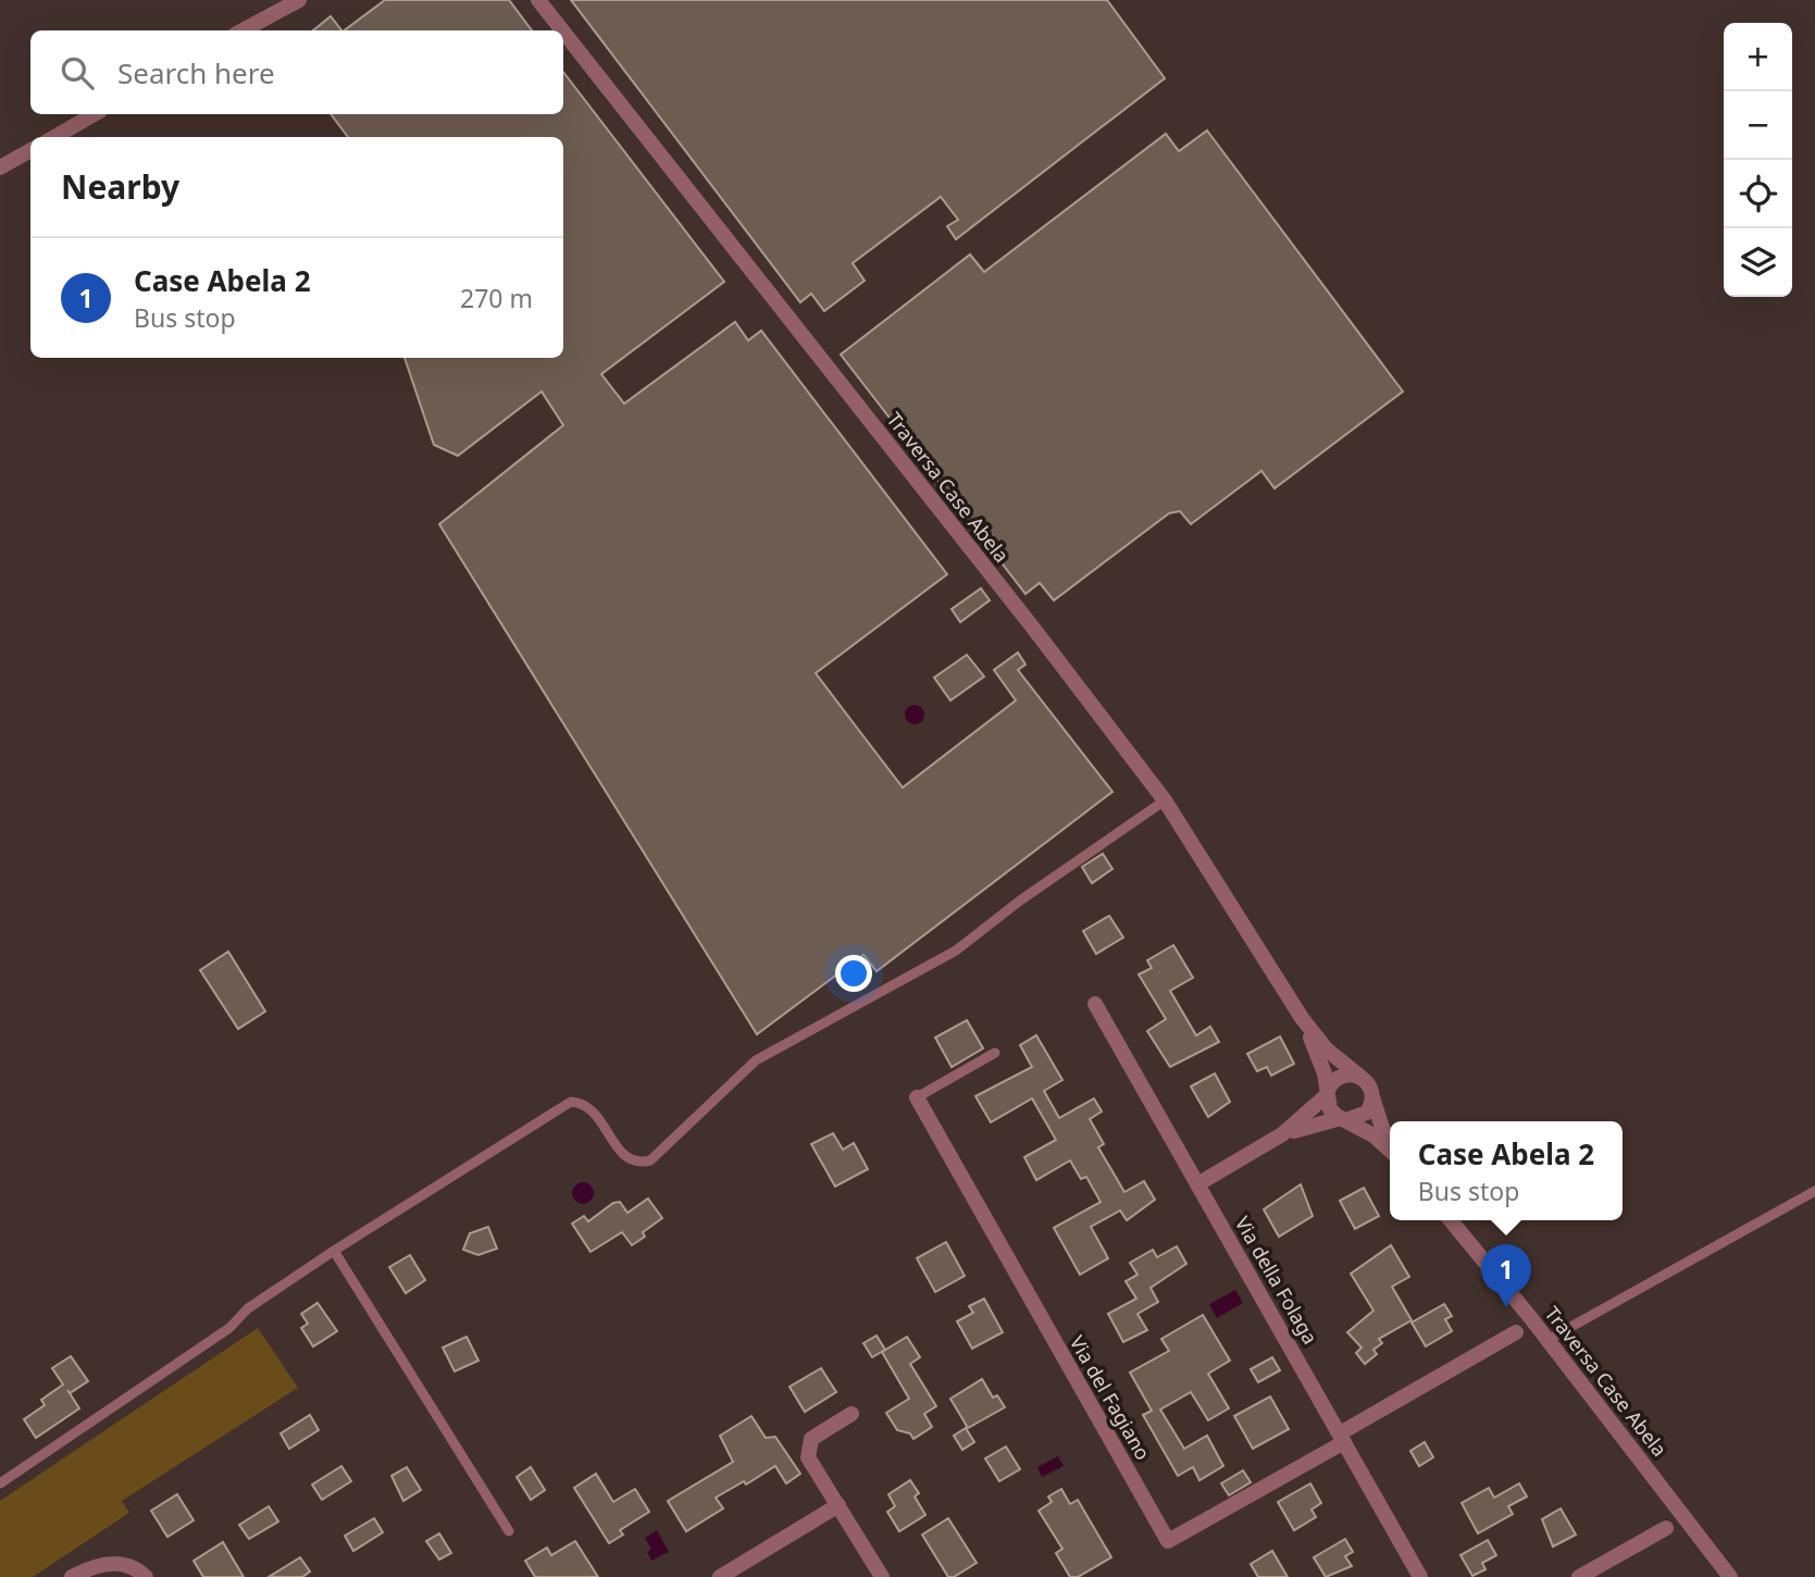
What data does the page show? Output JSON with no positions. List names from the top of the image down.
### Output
{
  "streets": {
    "street": ["Traversa Case Abela", "Via della Folaga", "Via del Fagiano"]
  },
  "crossings": [
    ["Via della Folaga", "Via del Fagiano"]
  ],
  "page": {
    "map_buttons": ["+", "−"],
    "search": "Search here",
    "heading": "Nearby",
    "list": [
      {
        "mark": "1",
        "name": "Case Abela 2",
        "note": "Bus stop",
        "value": "270 m"
      }
    ],
    "popup": ["Case Abela 2", "Bus stop"],
    "pins": "1"
  }
}
